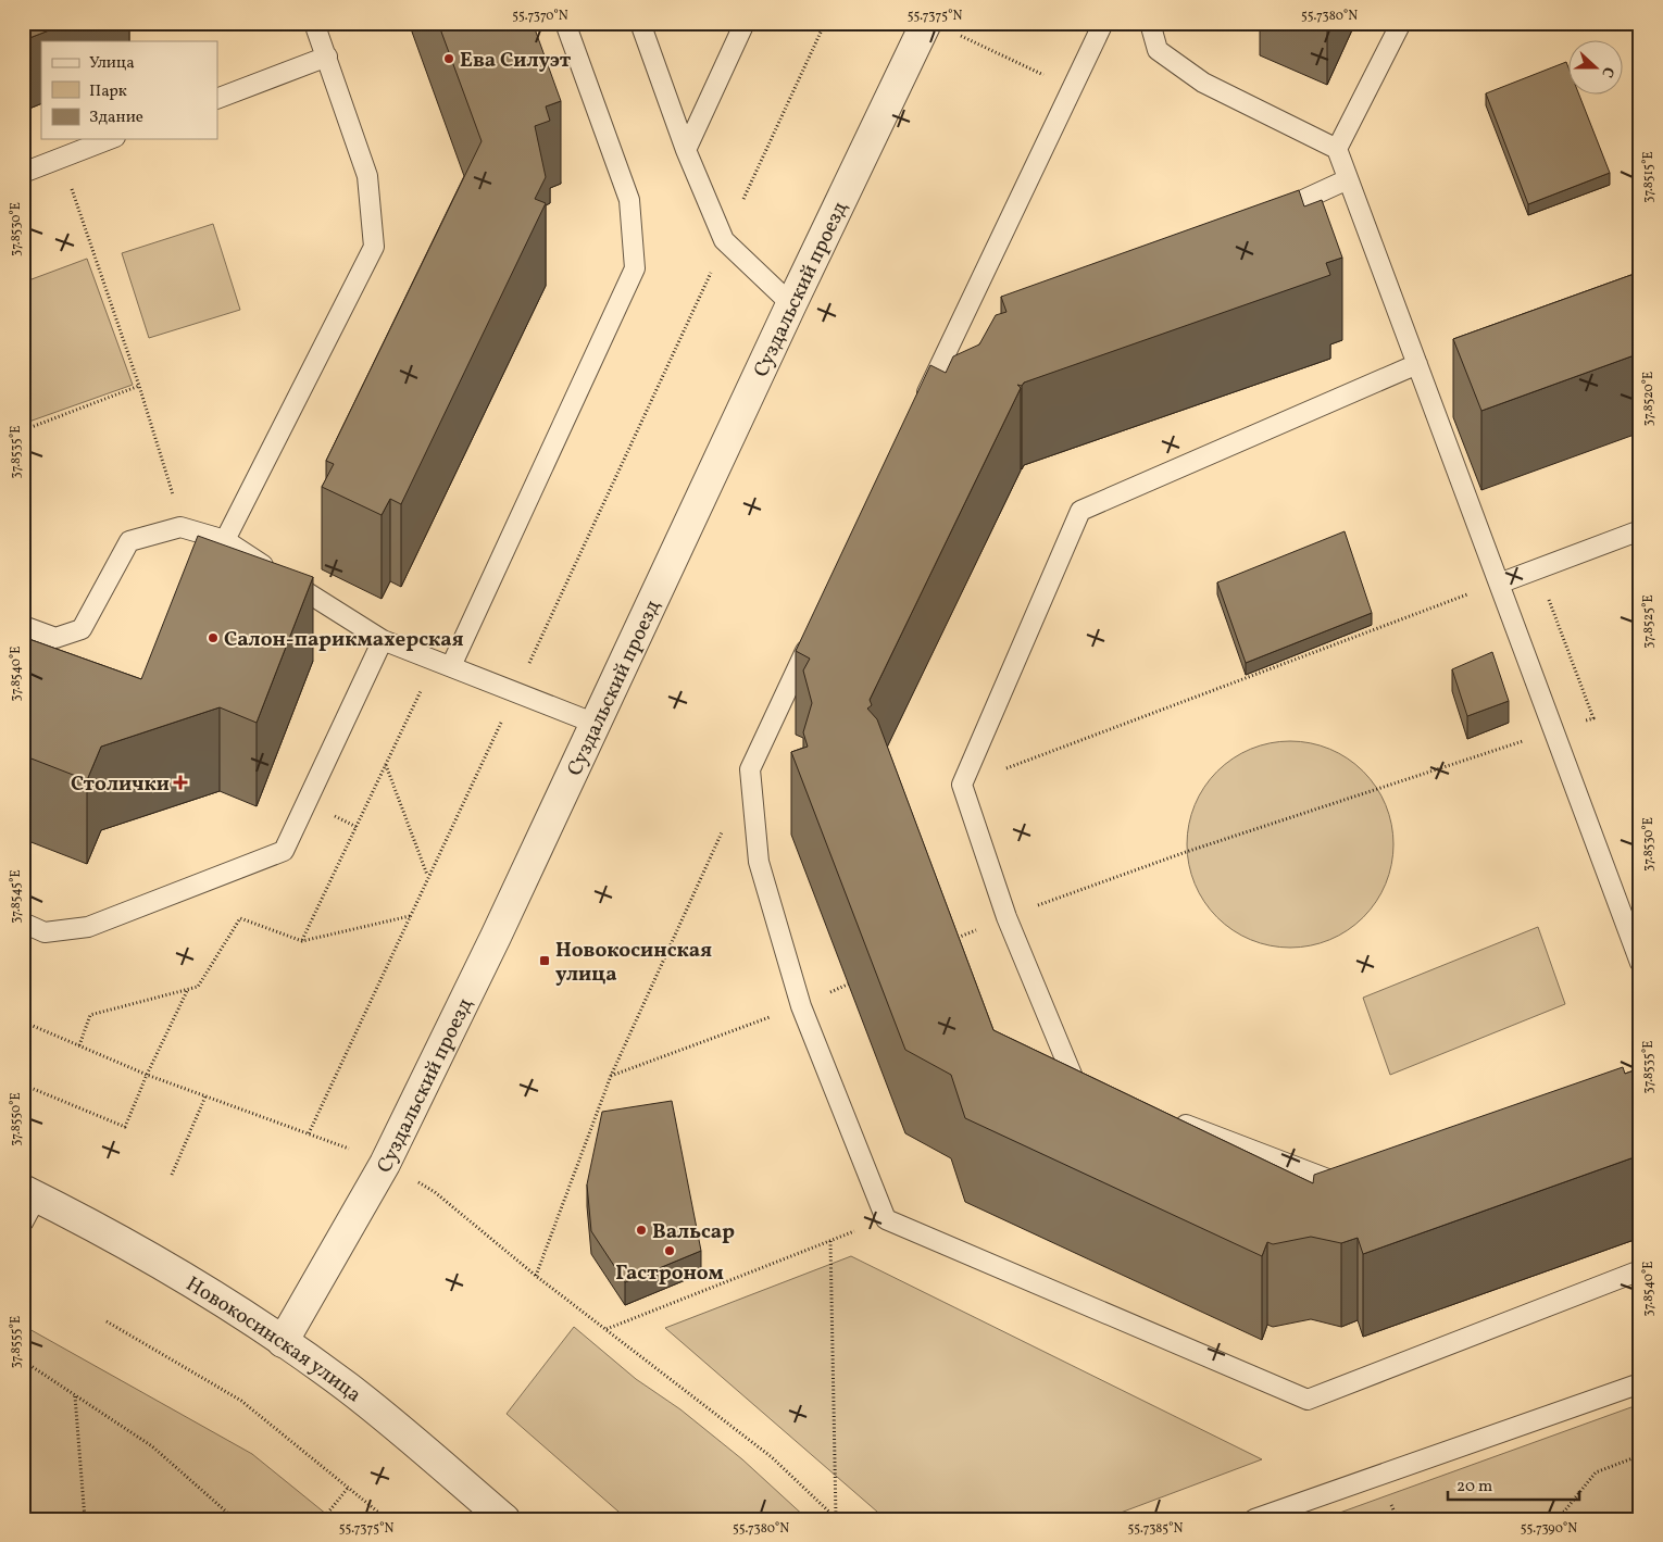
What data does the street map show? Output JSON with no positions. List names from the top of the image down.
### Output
{
  "streets": {
    "street": ["Суздальский проезд", "Новокосинская улица"]
  },
  "crossings": [
    ["Суздальский проезд", "Новокосинская улица"]
  ],
  "places": {
    "other": [
      "Ева Силуэт",
      "Салон-парикмахерская",
      "Вальсар",
      "Гастроном"
    ],
    "health": ["Столички"],
    "transit": ["Новокосинская улица"]
  },
  "legend": ["Улица", "Парк", "Здание"],
  "scale_bar": "20 m",
  "north": "right",
  "coordinates": [
    "55.7370°N",
    "55.7375°N",
    "55.7380°N",
    "37.8515°E",
    "37.8530°E",
    "37.8520°E",
    "37.8535°E",
    "37.8525°E",
    "37.8540°E",
    "37.8545°E",
    "37.8550°E",
    "37.8555°E",
    "55.7385°N",
    "55.7390°N"
  ]
}
